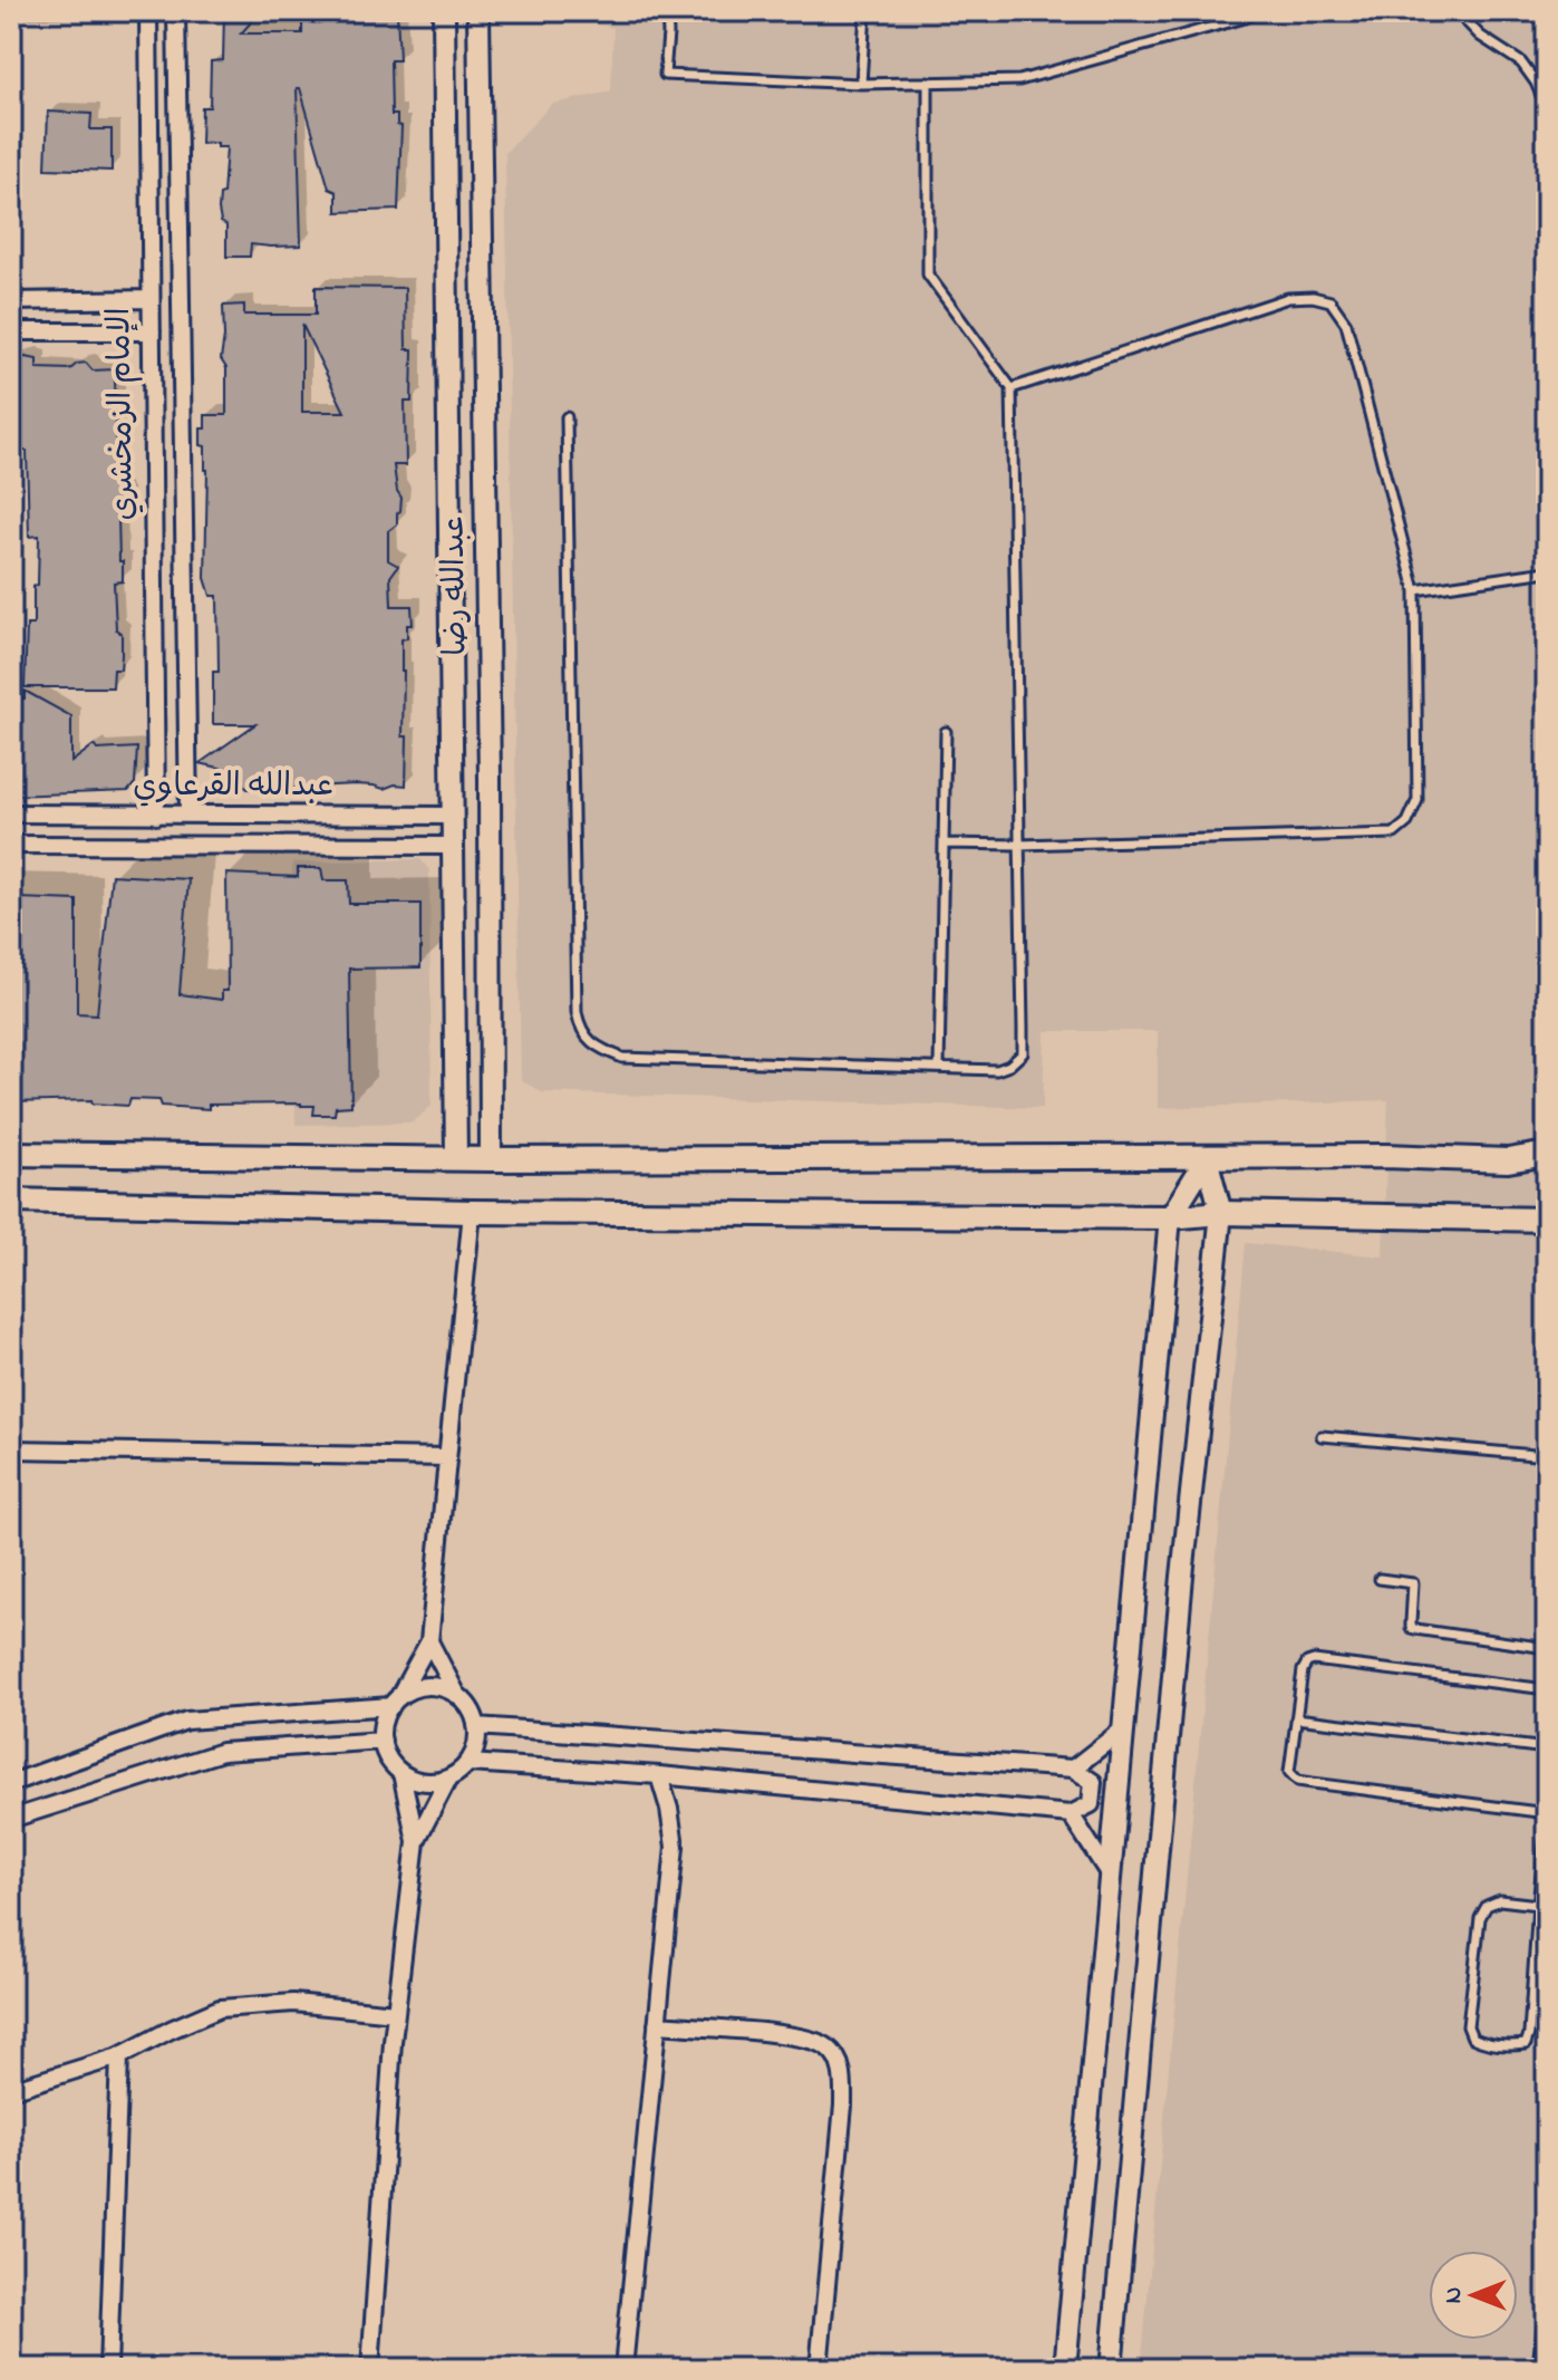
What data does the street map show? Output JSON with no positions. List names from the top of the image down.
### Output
{
  "streets": {
    "street": ["الإمام الزمخشري", "عبدالله رضا", "عبدالله القرعاوي"]
  },
  "crossings": [
    ["الإمام الزمخشري", "عبدالله القرعاوي"],
    ["عبدالله رضا", "عبدالله القرعاوي"]
  ],
  "north": "left"
}
